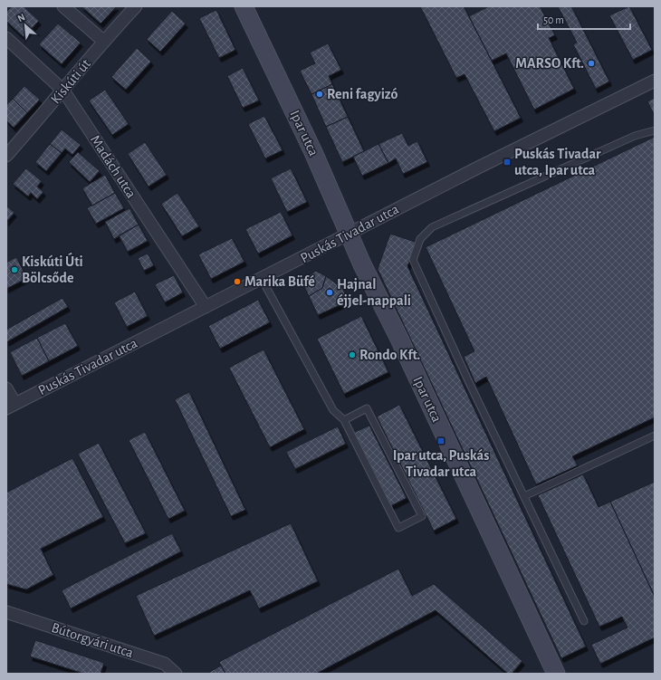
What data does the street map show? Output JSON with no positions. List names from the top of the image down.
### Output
{
  "streets": {
    "street": [
      "Kiskúti út",
      "Ipar utca",
      "Madách utca",
      "Puskás Tivadar utca",
      "Bútorgyári utca"
    ]
  },
  "crossings": [
    ["Kiskúti út", "Madách utca"],
    ["Ipar utca", "Puskás Tivadar utca"],
    ["Madách utca", "Puskás Tivadar utca"]
  ],
  "places": {
    "other": [
      "MARSO Kft.",
      "Reni fagyizó",
      "Kiskúti Úti Bölcsőde",
      "Marika Büfé",
      "Hajnal éjjel-nappali",
      "Rondo Kft."
    ],
    "transit": ["Puskás Tivadar utca, Ipar utca", "Ipar utca, Puskás Tivadar utca"]
  },
  "scale_bar": "50 m",
  "north": "top left"
}
